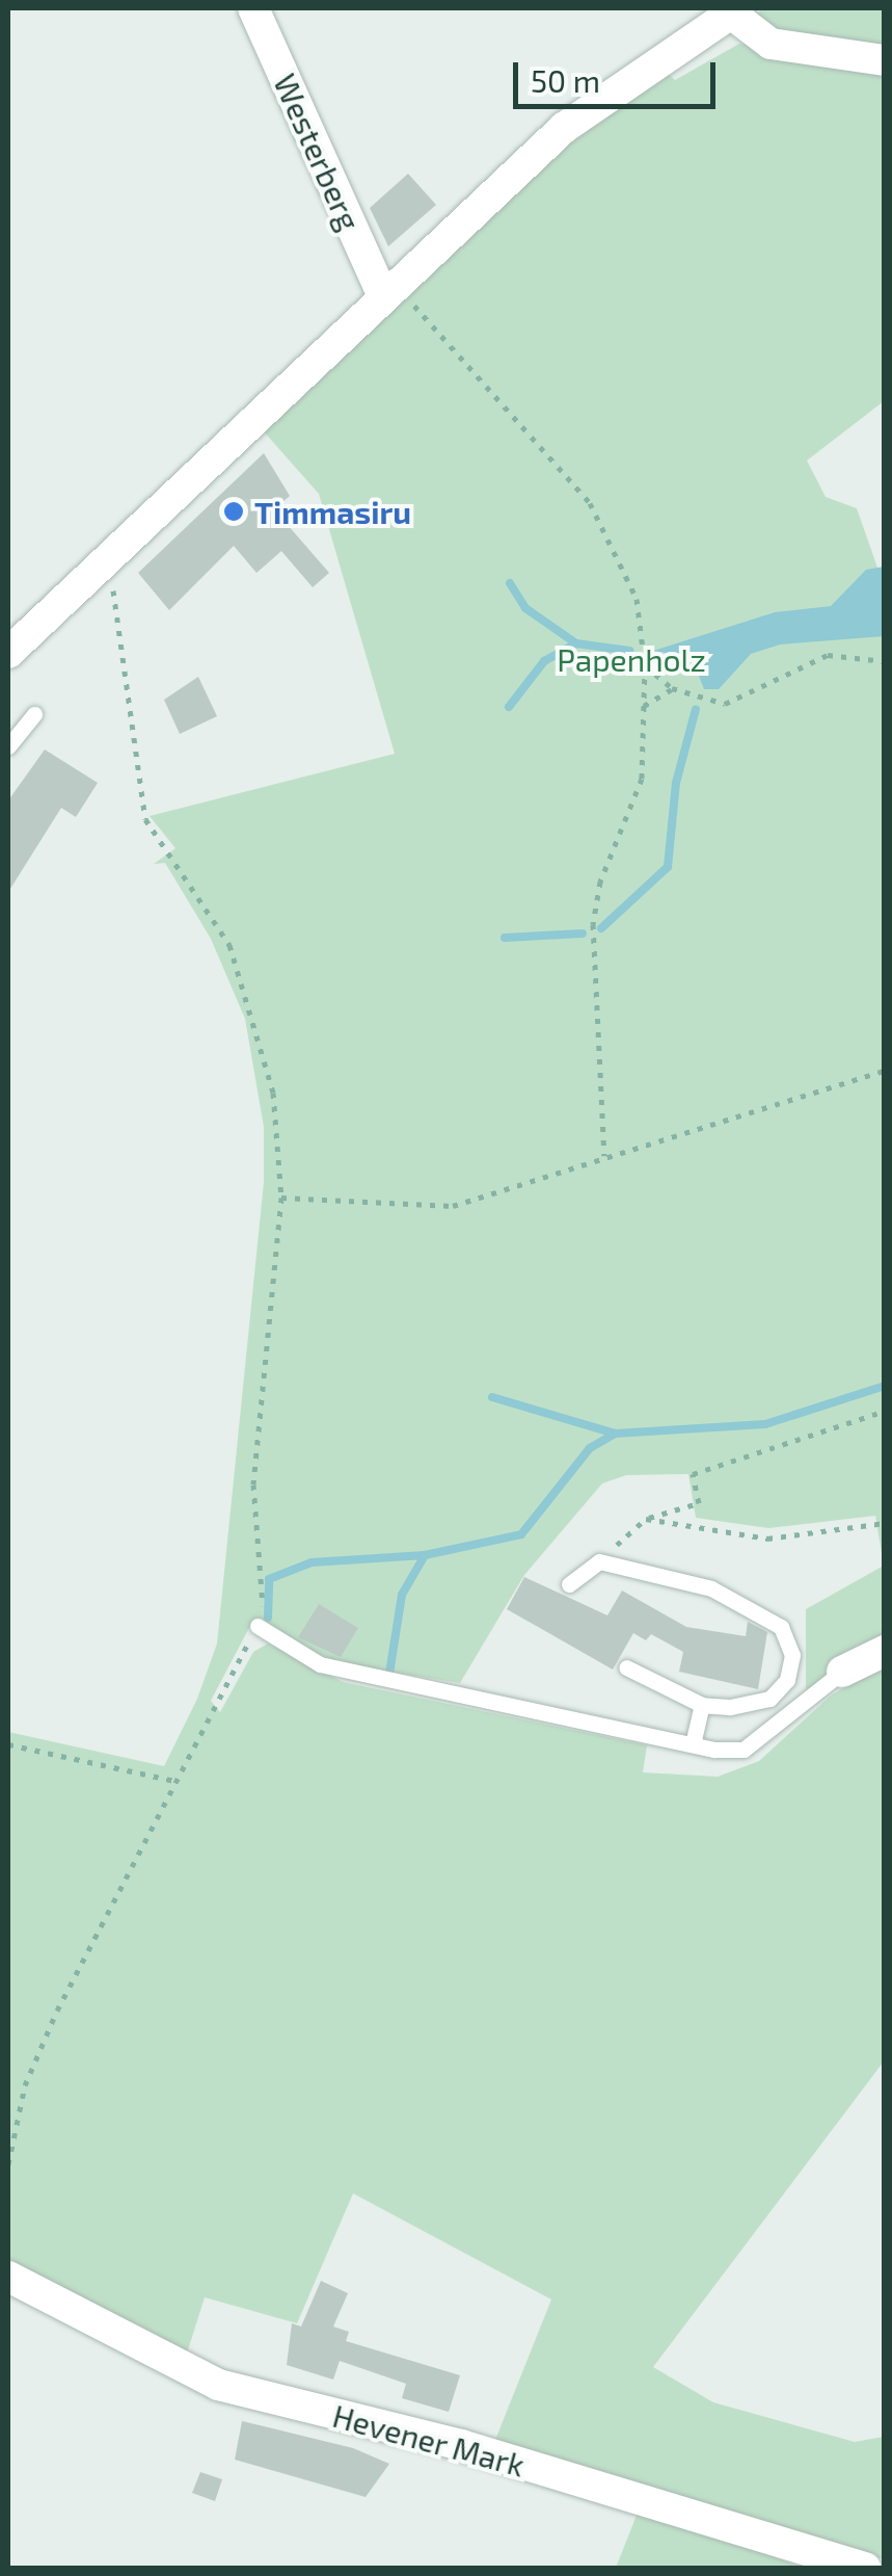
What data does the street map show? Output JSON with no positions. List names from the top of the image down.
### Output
{
  "streets": {
    "street": ["Westerberg", "Hevener Mark"]
  },
  "parks": ["Papenholz"],
  "places": ["Timmasiru"],
  "scale_bar": "50 m"
}
